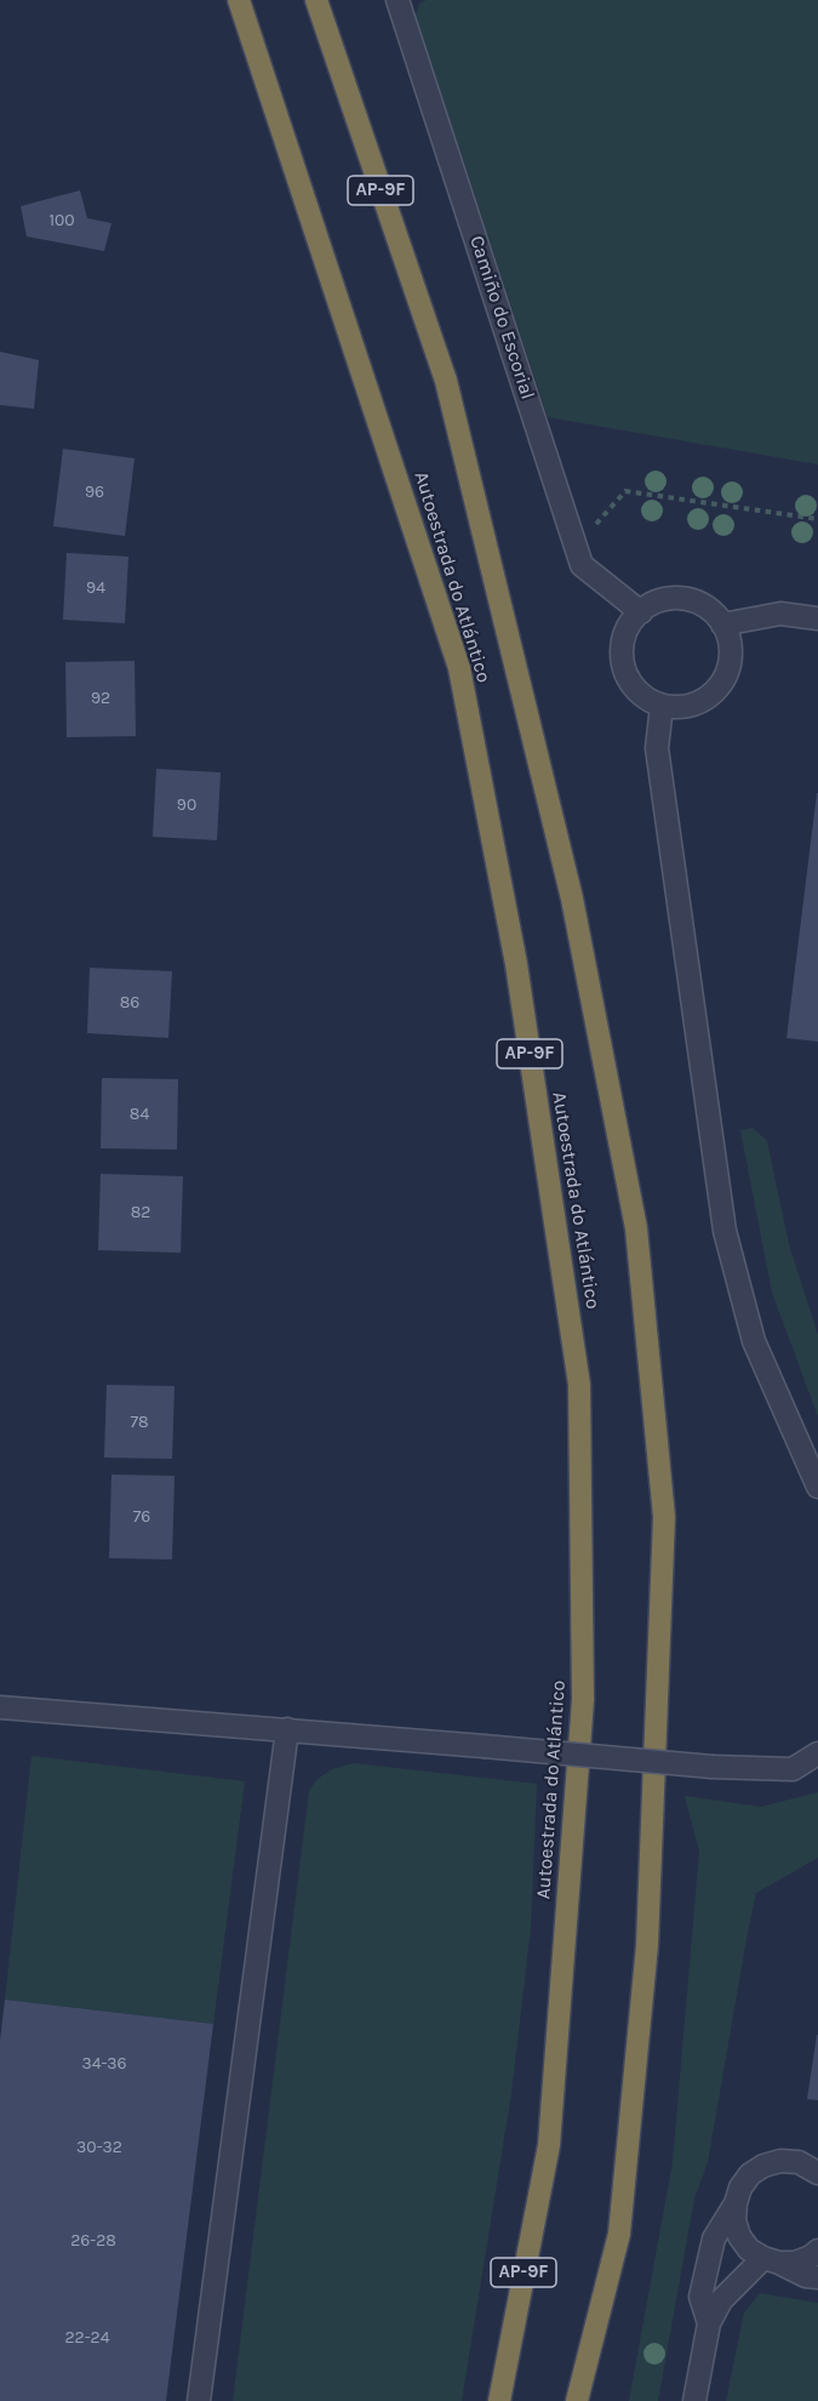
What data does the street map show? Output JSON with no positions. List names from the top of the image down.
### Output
{
  "streets": {
    "highway": ["AP-9F", "Autoestrada do Atlántico"],
    "street": ["Camiño do Escorial"]
  },
  "house_numbers": [
    "100",
    "96",
    "94",
    "92",
    "90",
    "86",
    "84",
    "82",
    "78",
    "76",
    "34-36",
    "30-32",
    "26-28",
    "22-24"
  ]
}
